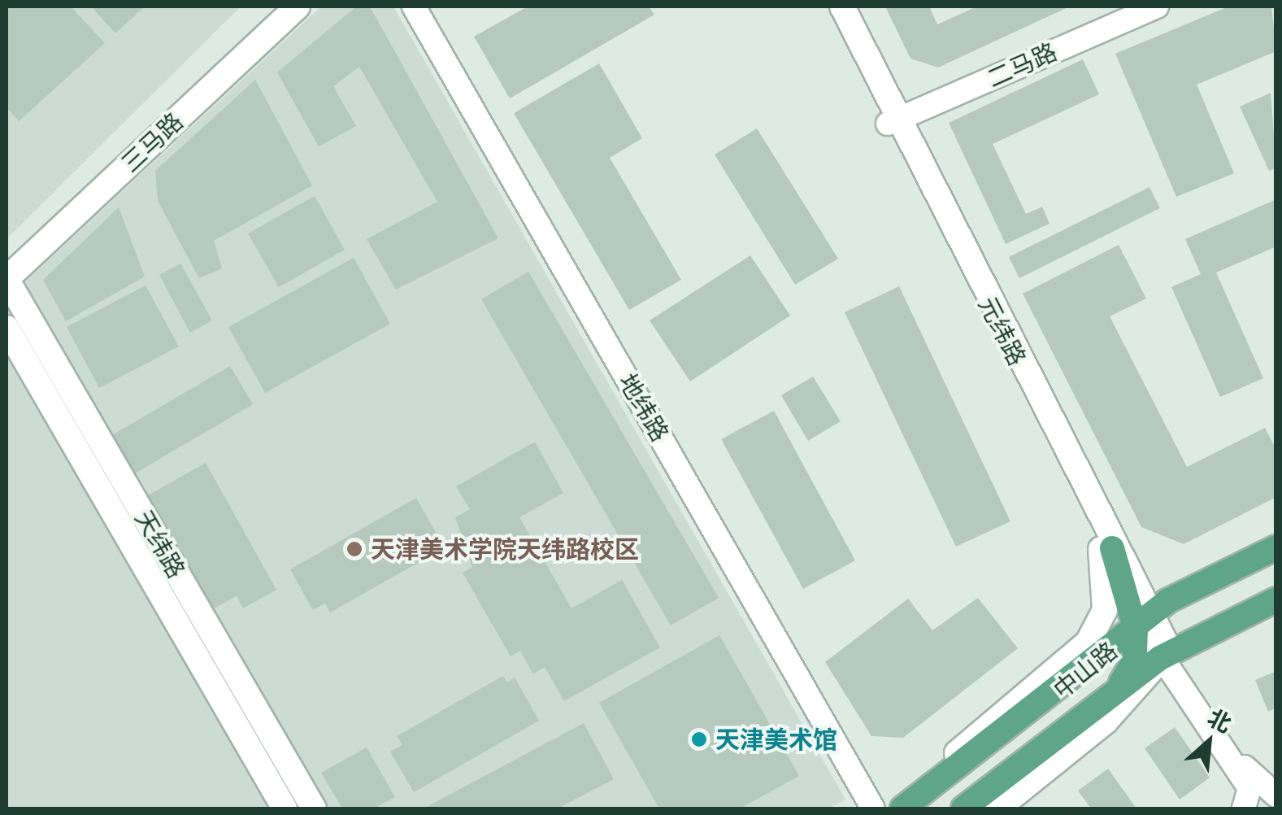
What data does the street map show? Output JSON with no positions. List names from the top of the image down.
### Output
{
  "streets": {
    "main road": ["中山路"],
    "street": [
      "二马路",
      "三马路",
      "元纬路",
      "地纬路",
      "天纬路"
    ]
  },
  "crossings": [
    ["二马路", "元纬路"],
    ["三马路", "天纬路"],
    ["元纬路", "中山路"]
  ],
  "places": ["天津美术学院天纬路校区", "天津美术馆"],
  "north": "top right"
}
